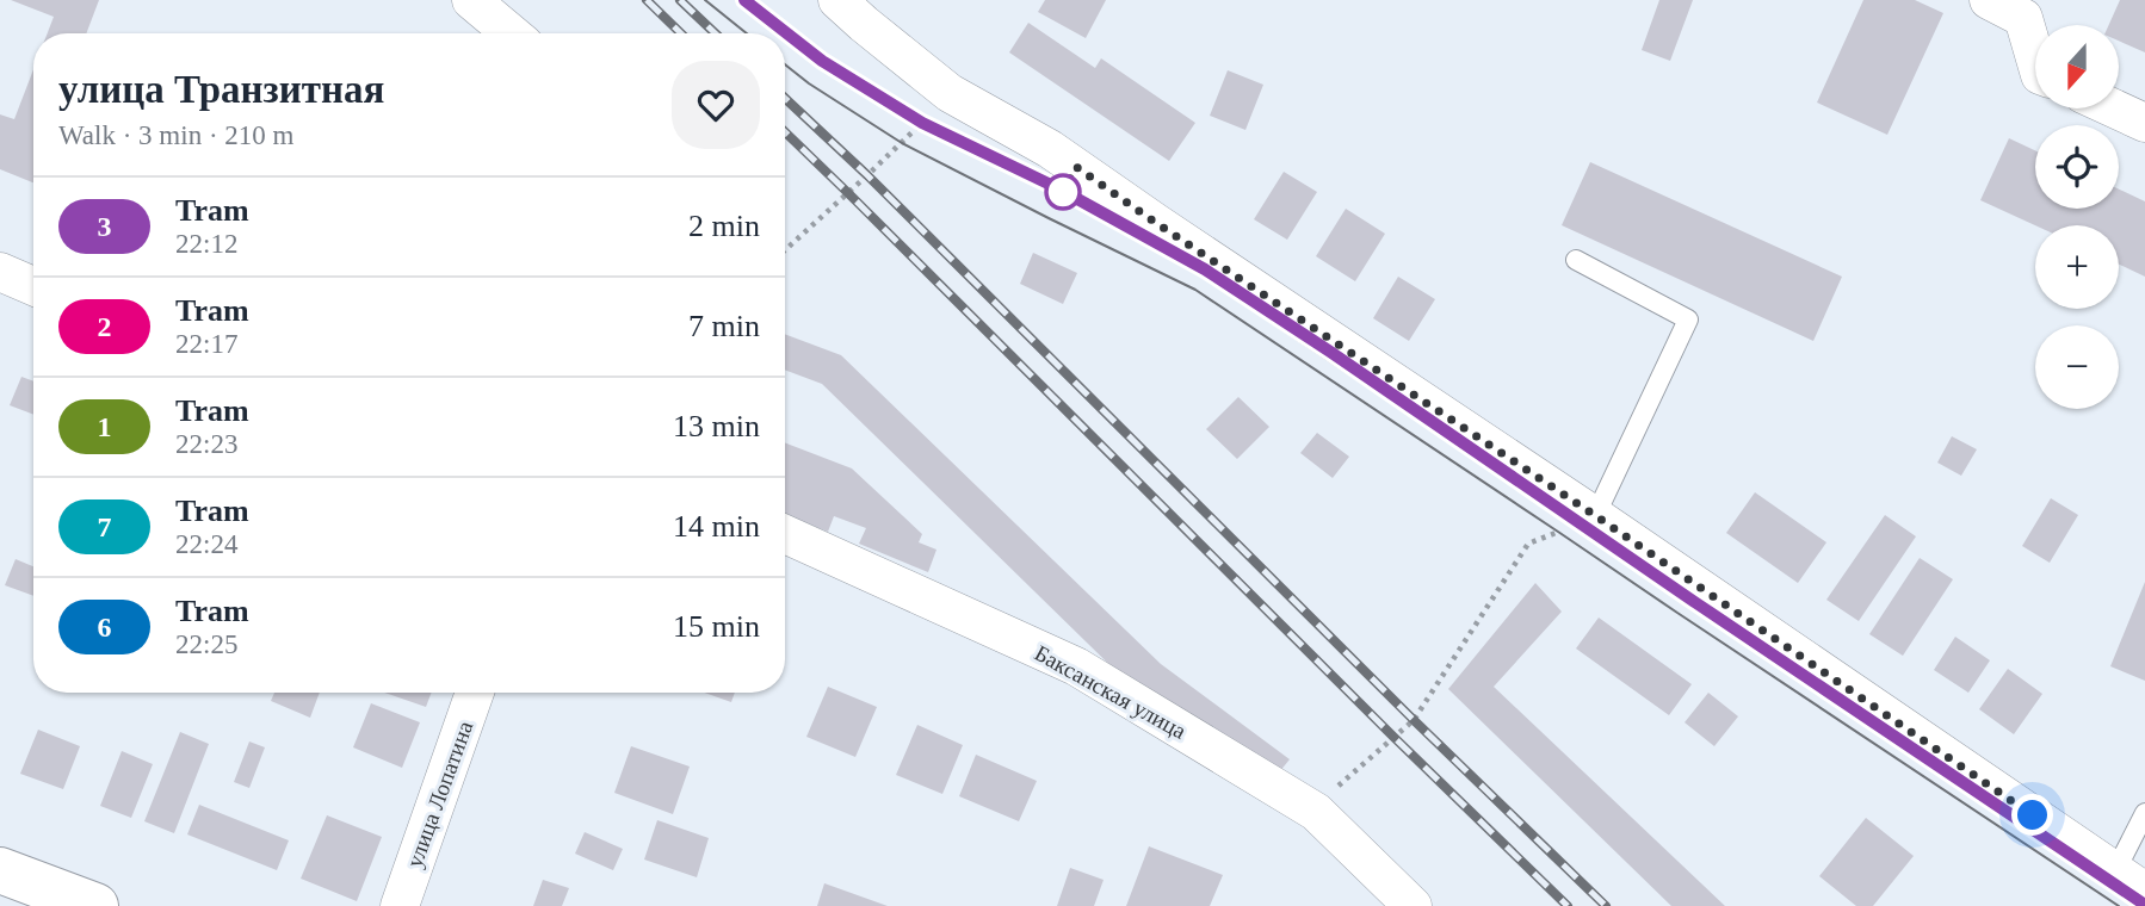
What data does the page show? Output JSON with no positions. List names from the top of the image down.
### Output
{
  "streets": {
    "street": ["Баксанская улица", "улица Лопатина"]
  },
  "lines": ["tram line 3"],
  "north": "bottom",
  "page": {
    "map_buttons": ["+", "−"],
    "heading": ["улица Транзитная", "Walk · 3 min · 210 m"],
    "list": [
      {
        "mark": "3",
        "name": "Tram",
        "note": "22:12",
        "value": "2 min"
      },
      {
        "mark": "2",
        "name": "Tram",
        "note": "22:17",
        "value": "7 min"
      },
      {
        "mark": "1",
        "name": "Tram",
        "note": "22:23",
        "value": "13 min"
      },
      {
        "mark": "7",
        "name": "Tram",
        "note": "22:24",
        "value": "14 min"
      },
      {
        "mark": "6",
        "name": "Tram",
        "note": "22:25",
        "value": "15 min"
      }
    ]
  }
}
